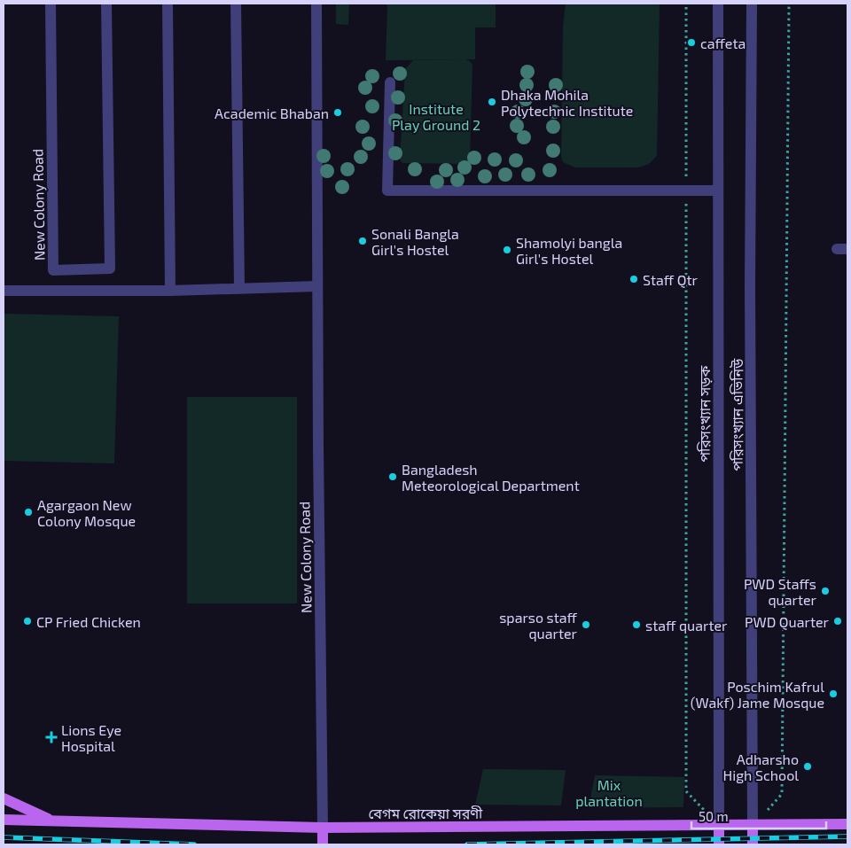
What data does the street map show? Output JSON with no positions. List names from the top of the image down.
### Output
{
  "streets": {
    "main road": ["বেগম রোকেয়া সরণী"],
    "street": ["New Colony Road", "পরিসংখ্যান সড়ক", "পরিসংখ্যান এভিনিউ"]
  },
  "crossings": [
    ["New Colony Road", "বেগম রোকেয়া সরণী"],
    ["পরিসংখ্যান সড়ক", "বেগম রোকেয়া সরণী"],
    ["পরিসংখ্যান এভিনিউ", "বেগম রোকেয়া সরণী"]
  ],
  "parks": ["Institute Play Ground 2", "Mix plantation"],
  "places": {
    "other": [
      "caffeta",
      "Dhaka Mohila Polytechnic Institute",
      "Academic Bhaban",
      "Sonali Bangla Girl's Hostel",
      "Shamolyi bangla Girl's Hostel",
      "Staff Qtr",
      "Bangladesh Meteorological Department",
      "Agargaon New Colony Mosque",
      "PWD Staffs quarter",
      "CP Fried Chicken",
      "PWD Quarter",
      "sparso staff quarter",
      "staff quarter",
      "Poschim Kafrul (Wakf) Jame Mosque",
      "Adharsho High School"
    ],
    "health": ["Lions Eye Hospital"]
  },
  "scale_bar": "50 m"
}
